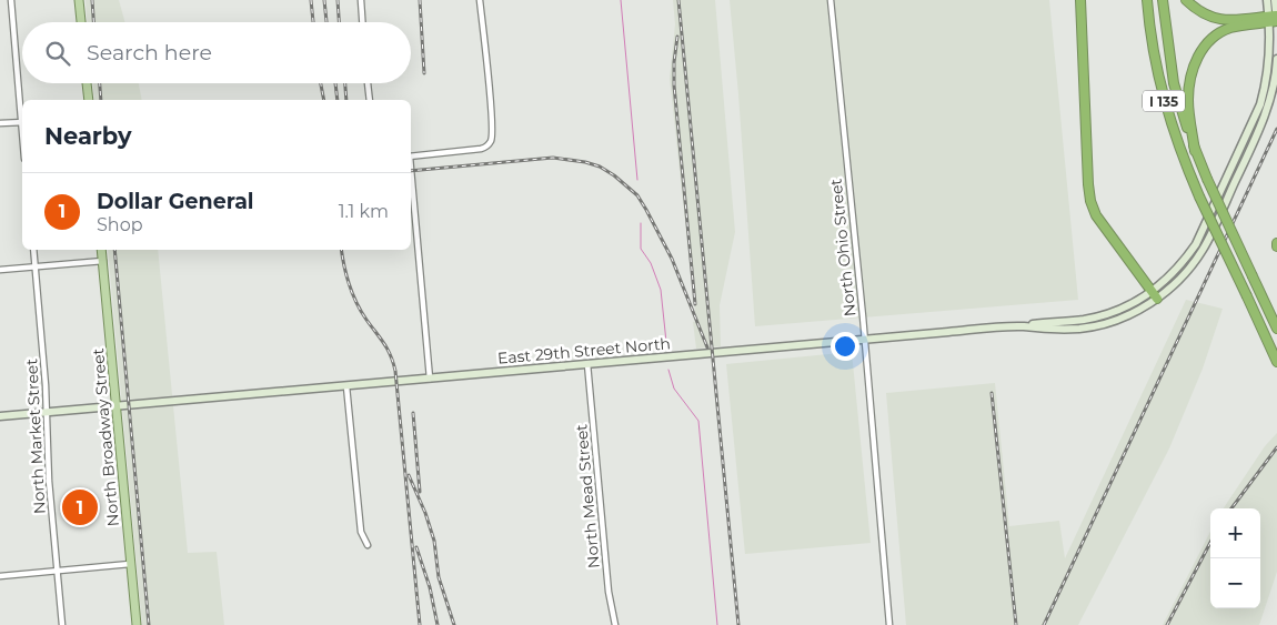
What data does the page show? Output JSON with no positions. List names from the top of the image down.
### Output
{
  "streets": {
    "highway": ["I 135"],
    "main road": ["North Broadway Street"],
    "street": [
      "North Ohio Street",
      "East 29th Street North",
      "North Market Street",
      "North Mead Street"
    ]
  },
  "crossings": [
    ["North Ohio Street", "East 29th Street North"],
    ["East 29th Street North", "North Market Street"],
    ["East 29th Street North", "North Broadway Street"],
    ["East 29th Street North", "North Mead Street"]
  ],
  "page": {
    "search": "Search here",
    "heading": "Nearby",
    "list": [
      {
        "mark": "1",
        "name": "Dollar General",
        "note": "Shop",
        "value": "1.1 km"
      }
    ],
    "pins": "1",
    "map_buttons": ["+", "−"]
  }
}
